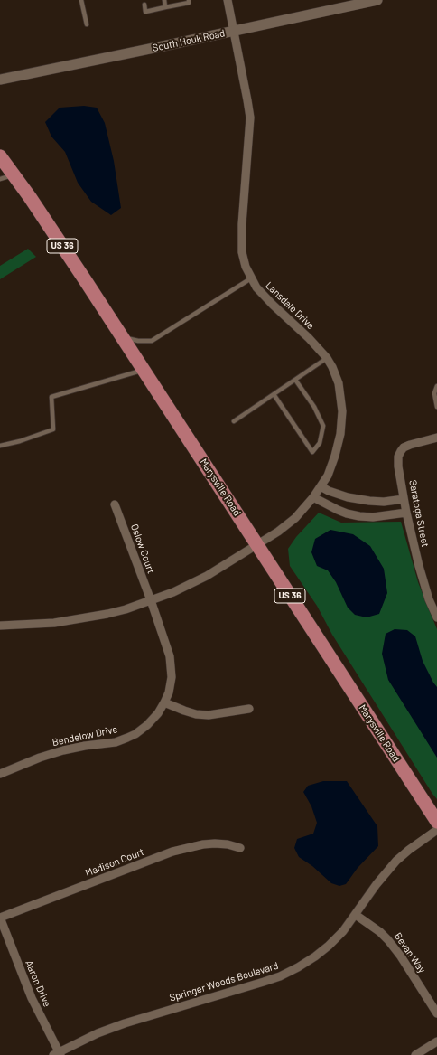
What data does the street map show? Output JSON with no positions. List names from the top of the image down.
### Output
{
  "streets": {
    "highway": ["US 36", "Marysville Road"],
    "street": [
      "South Houk Road",
      "Lansdale Drive",
      "Saratoga Street",
      "Oslow Court",
      "Bendelow Drive",
      "Madison Court",
      "Bevan Way",
      "Springer Woods Boulevard",
      "Aaron Drive"
    ]
  },
  "crossings": [
    ["South Houk Road", "Lansdale Drive"],
    ["Lansdale Drive", "Marysville Road"],
    ["Lansdale Drive", "Oslow Court"],
    ["Lansdale Drive", "Bendelow Drive"],
    ["Oslow Court", "Bendelow Drive"],
    ["Madison Court", "Aaron Drive"],
    ["Bevan Way", "Springer Woods Boulevard"],
    ["Springer Woods Boulevard", "Aaron Drive"]
  ]
}
